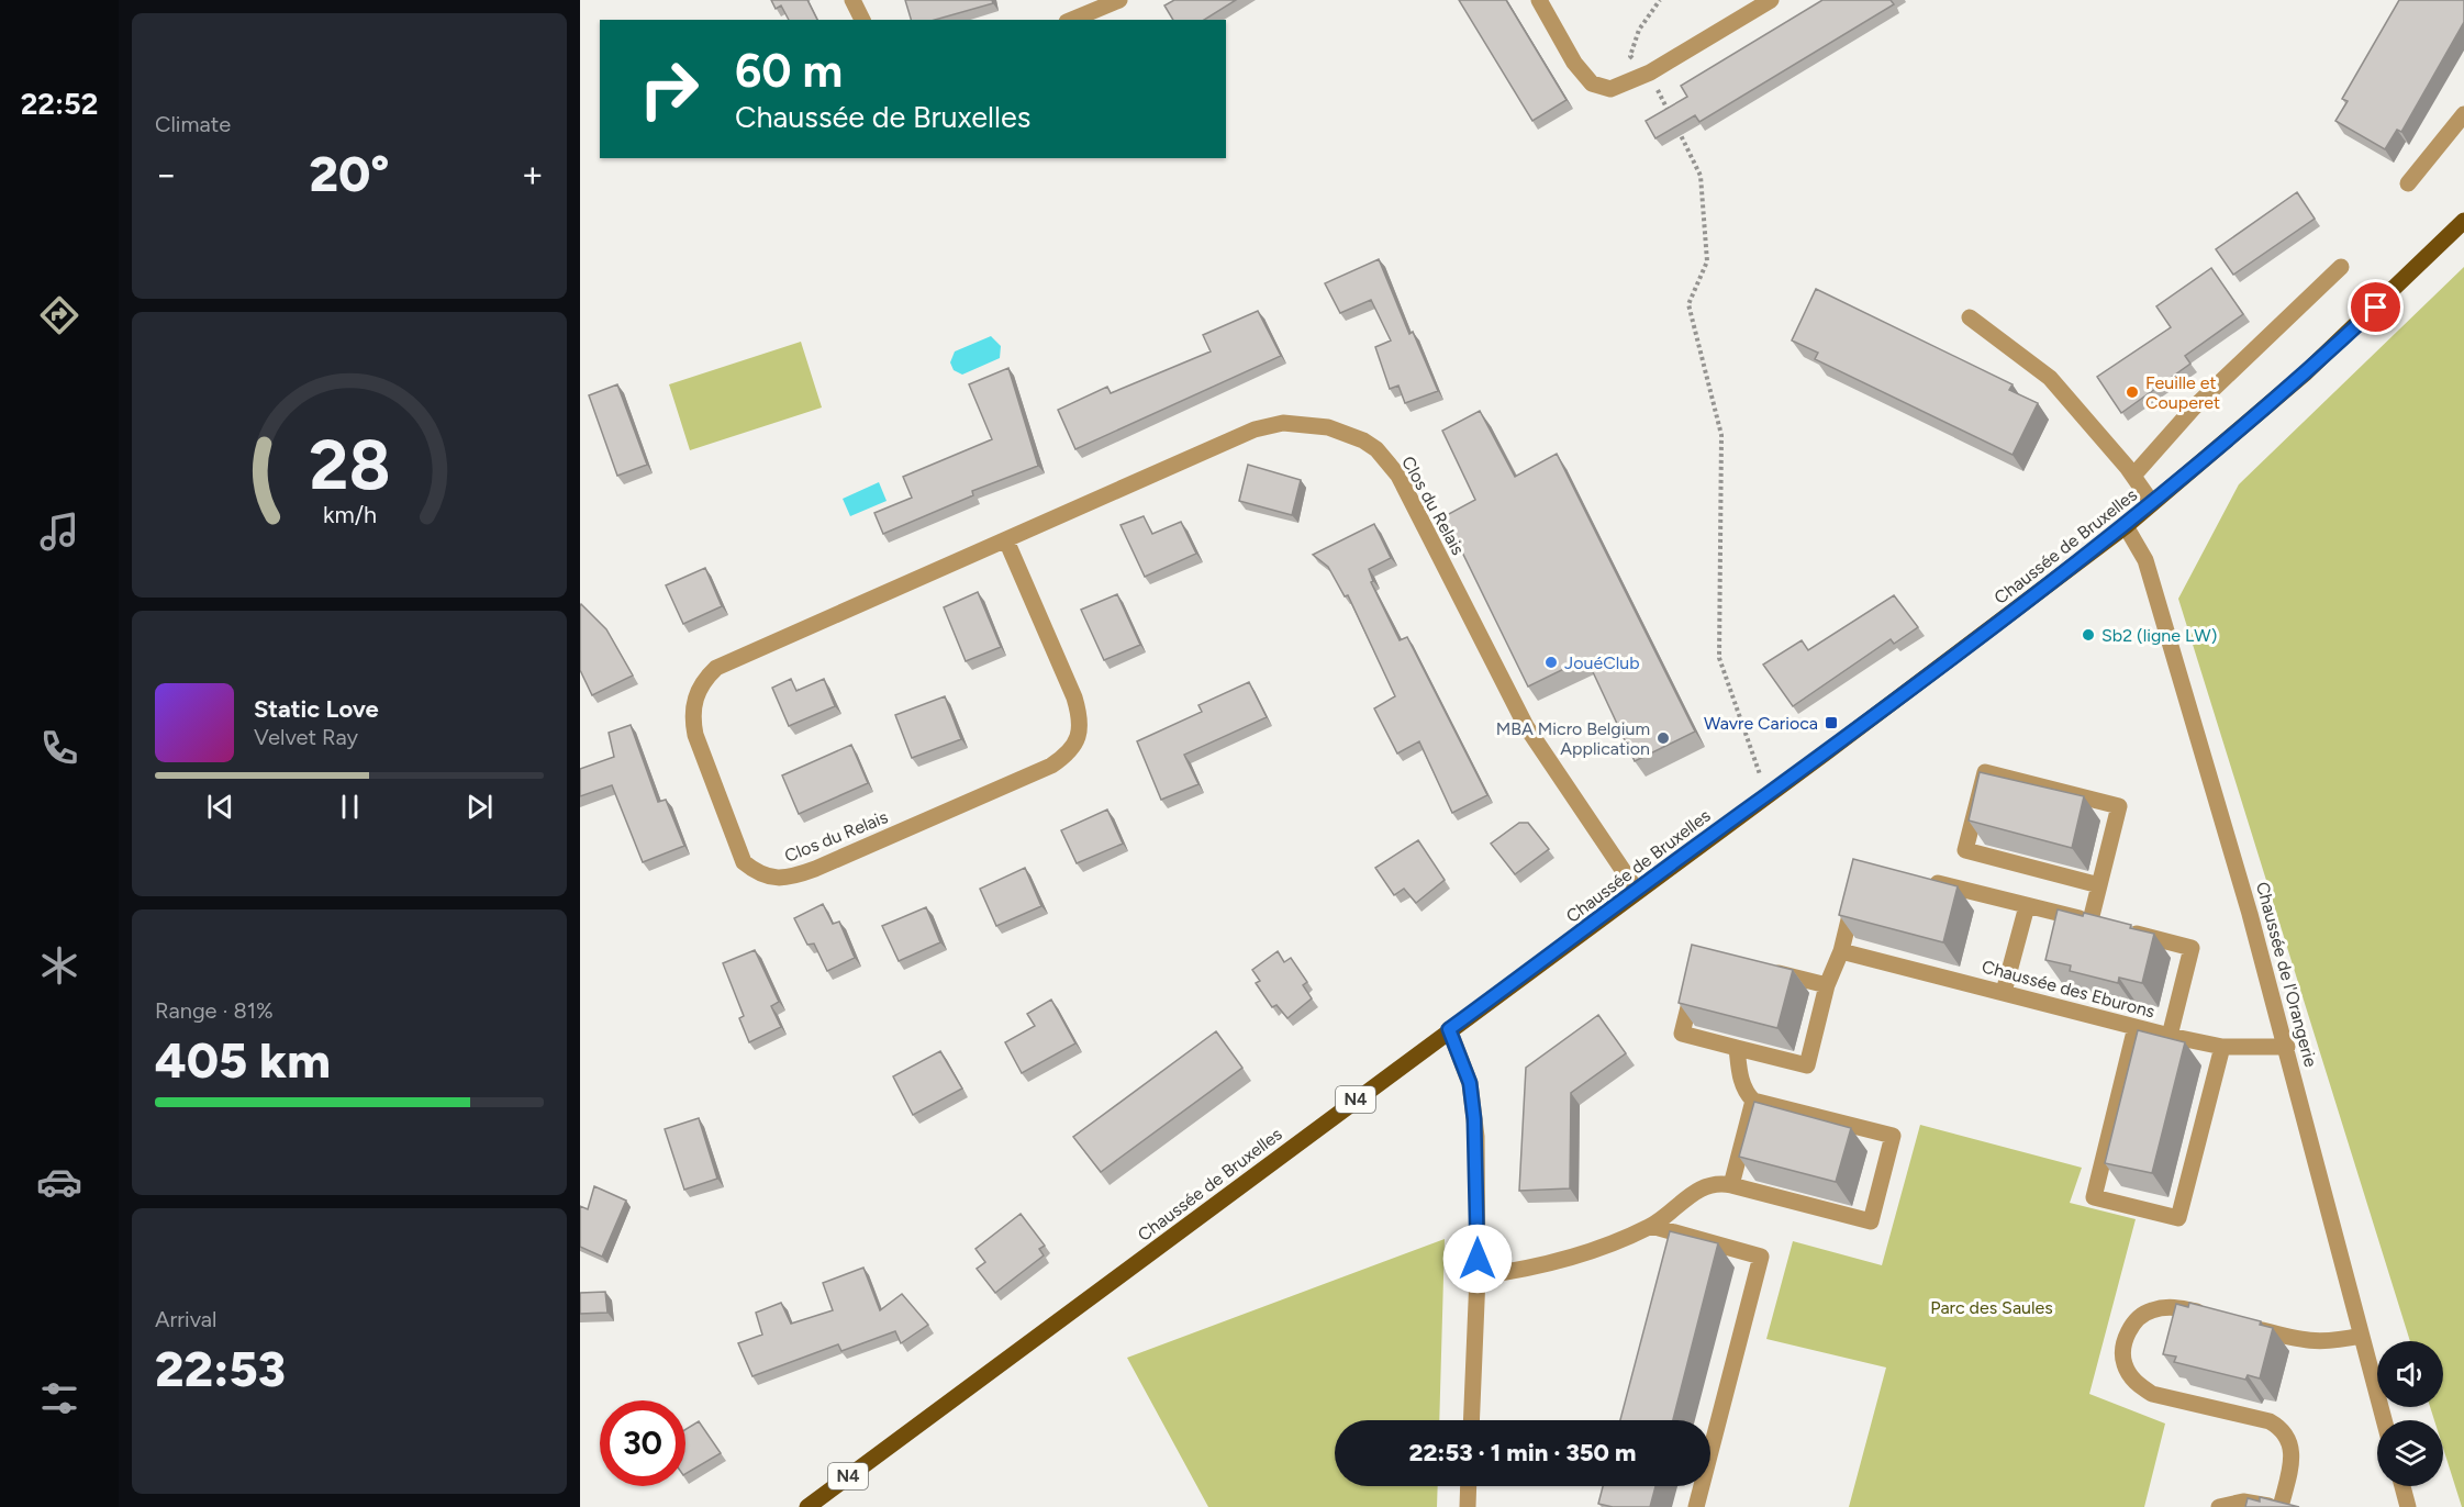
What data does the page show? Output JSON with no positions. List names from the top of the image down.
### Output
{
  "streets": {
    "main road": ["Chaussée de Bruxelles", "N4"],
    "street": ["Clos du Relais", "Chaussée de l'Orangerie", "Chaussée des Eburons"]
  },
  "crossings": [
    ["Clos du Relais", "Chaussée de Bruxelles"],
    ["Chaussée de Bruxelles", "Chaussée de l'Orangerie"],
    ["Chaussée de l'Orangerie", "Chaussée des Eburons"]
  ],
  "parks": ["Parc des Saules"],
  "places": {
    "other": [
      "Feuille et Couperet",
      "Sb2 (ligne LW)",
      "JouéClub",
      "MBA Micro Belgium Application"
    ],
    "transit": ["Wavre Carioca"]
  },
  "page": {
    "tabs": "22:52",
    "tile": [
      "Climate",
      ["Range · 81%", "405 km"],
      ["Arrival", "22:53"]
    ],
    "turn": ["60 m", "Chaussée de Bruxelles"],
    "heat": ["−", "20°", "+"],
    "song": ["Static Love", "Velvet Ray"],
    "limit": "30",
    "trip": "22:53 · 1 min · 350 m",
    "gauge": ["28", "km/h"]
  }
}
